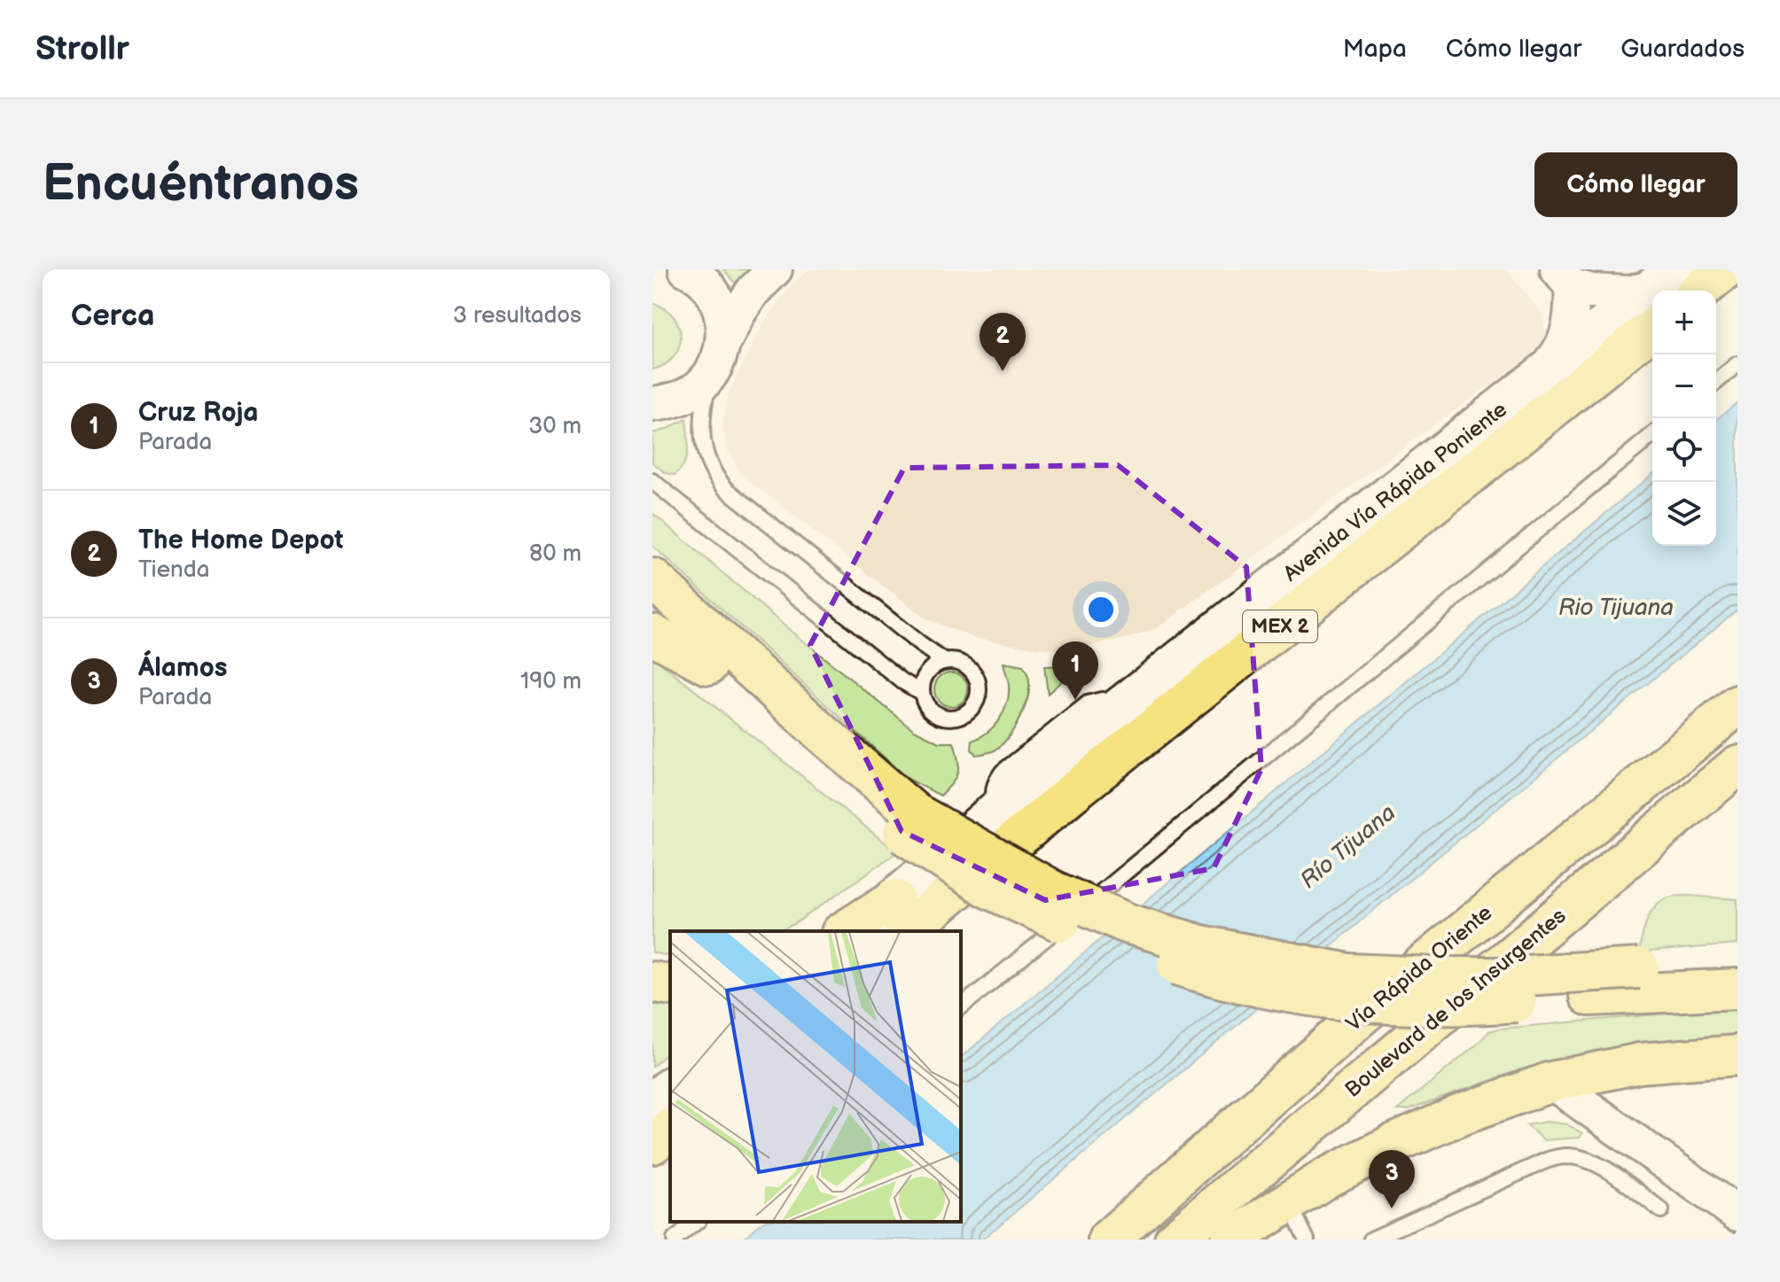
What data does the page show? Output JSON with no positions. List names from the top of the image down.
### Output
{
  "streets": {
    "main road": [
      "Avenida Vía Rápida Poniente",
      "MEX 2",
      "Vía Rápida Oriente",
      "Boulevard de los Insurgentes"
    ]
  },
  "water": ["Rio Tijuana", "Río Tijuana"],
  "page": {
    "header": "Strollr",
    "nav": ["Mapa", "Cómo llegar", "Guardados"],
    "buttons": "Cómo llegar",
    "title": "Encuéntranos",
    "heading": ["Cerca", "3 resultados"],
    "map_buttons": ["+", "−"],
    "pins": ["2", "1", "3"],
    "list": [
      {
        "mark": "1",
        "name": "Cruz Roja",
        "note": "Parada",
        "value": "30 m"
      },
      {
        "mark": "2",
        "name": "The Home Depot",
        "note": "Tienda",
        "value": "80 m"
      },
      {
        "mark": "3",
        "name": "Álamos",
        "note": "Parada",
        "value": "190 m"
      }
    ]
  }
}
